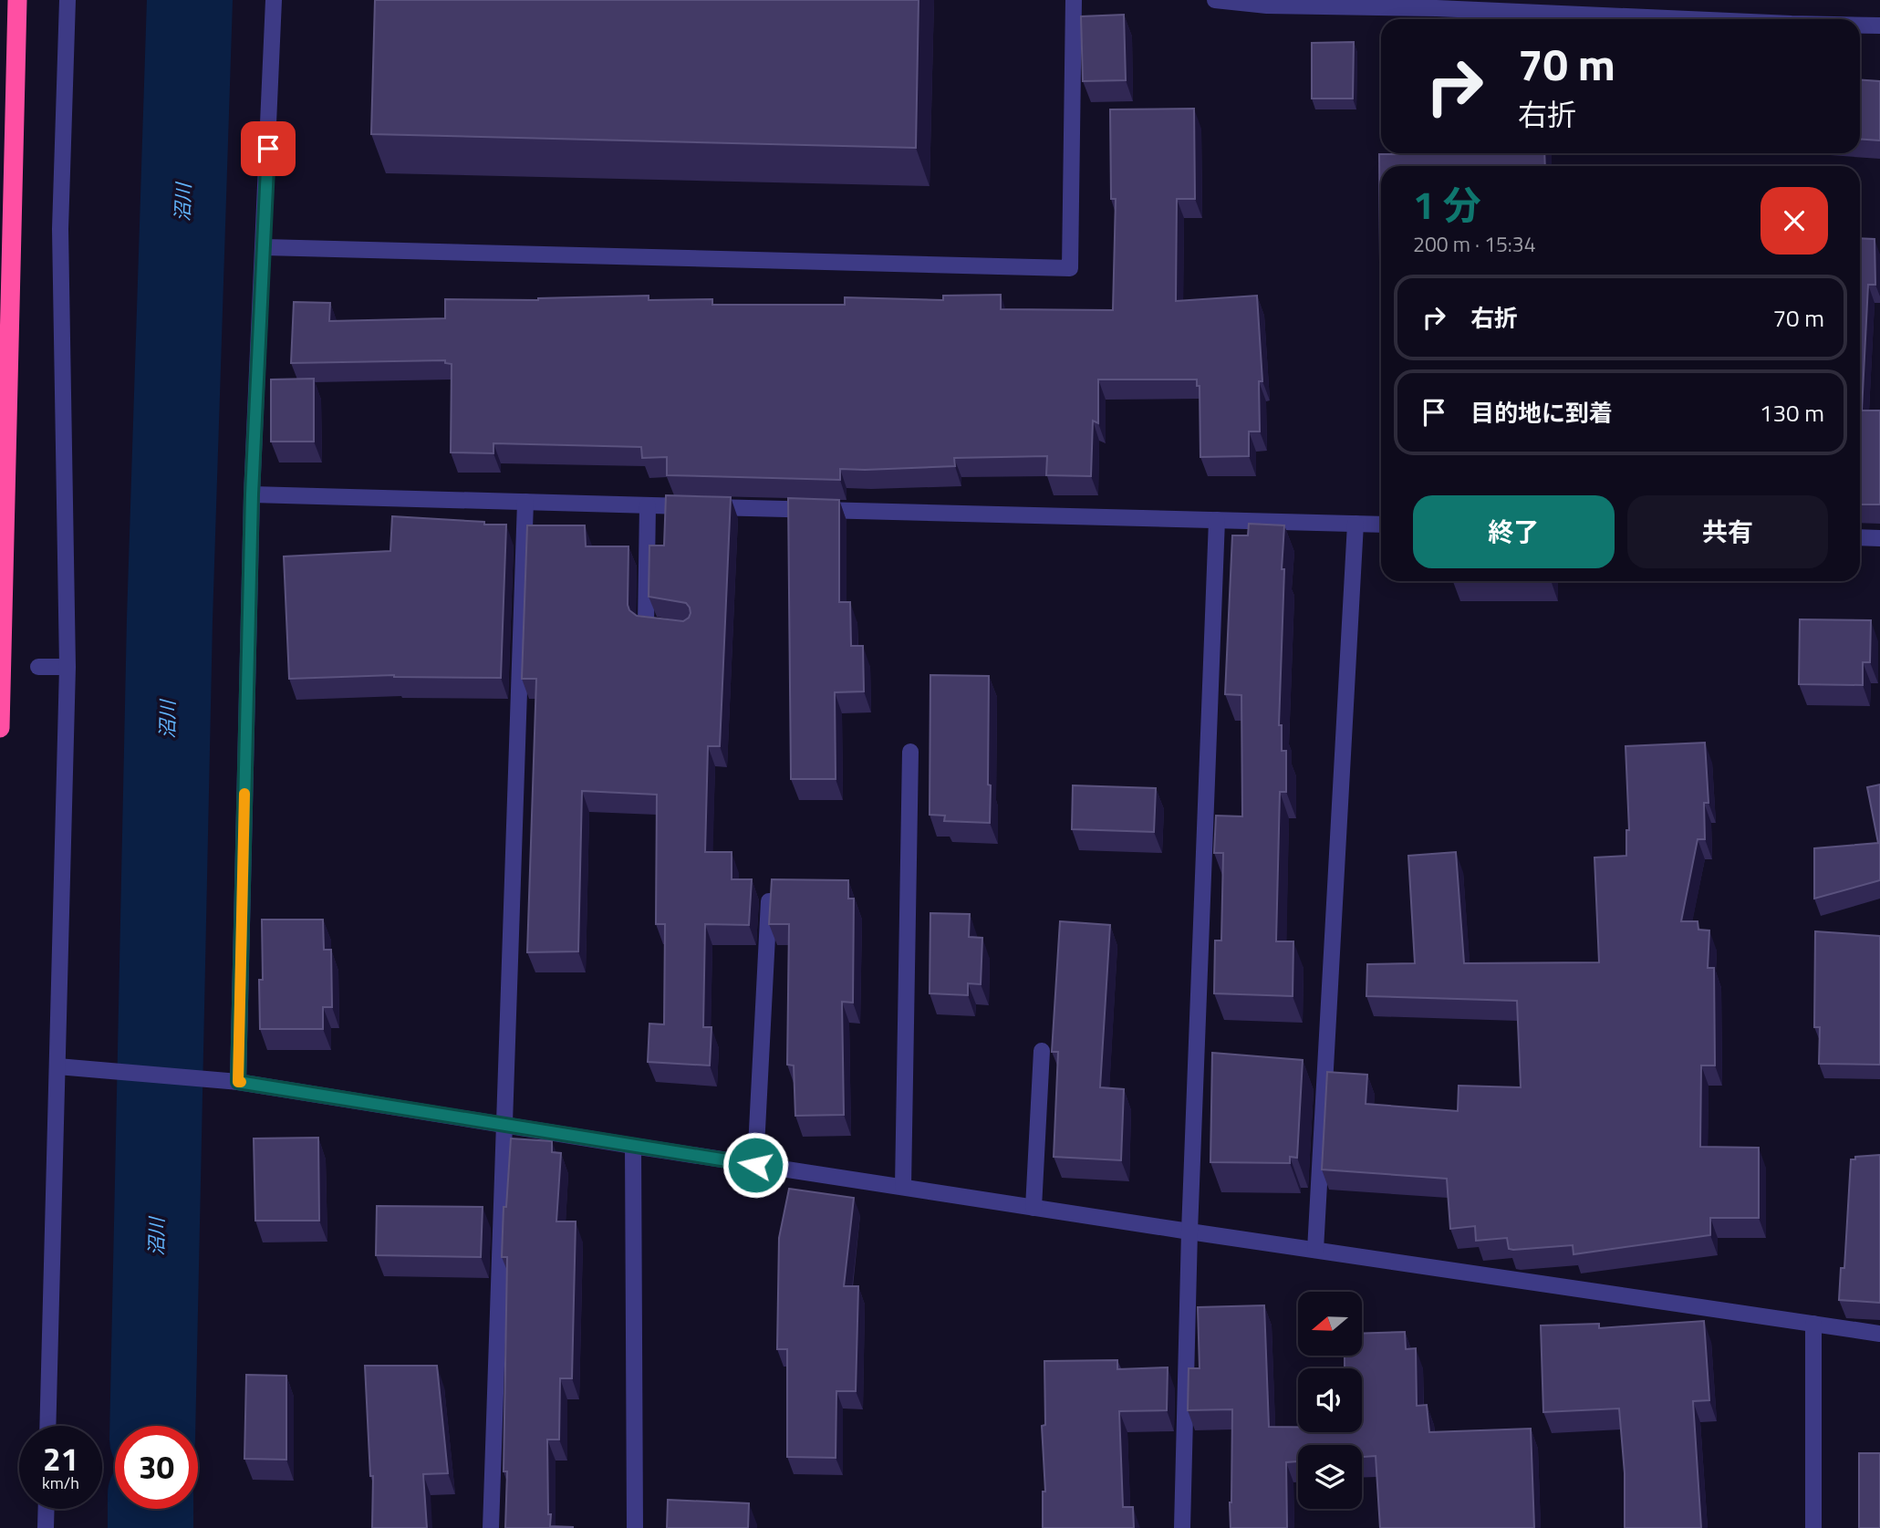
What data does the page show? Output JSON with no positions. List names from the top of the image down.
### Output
{
  "water": ["沼川"],
  "north": "left",
  "page": {
    "turn": ["70 m", "右折"],
    "heading": ["1 分", "200 m · 15:34"],
    "list": [
      {
        "name": "右折",
        "value": "70 m"
      },
      {
        "name": "目的地に到着",
        "value": "130 m"
      }
    ],
    "buttons": ["終了", "共有"],
    "speed": "21 km/h",
    "limit": "30"
  }
}
